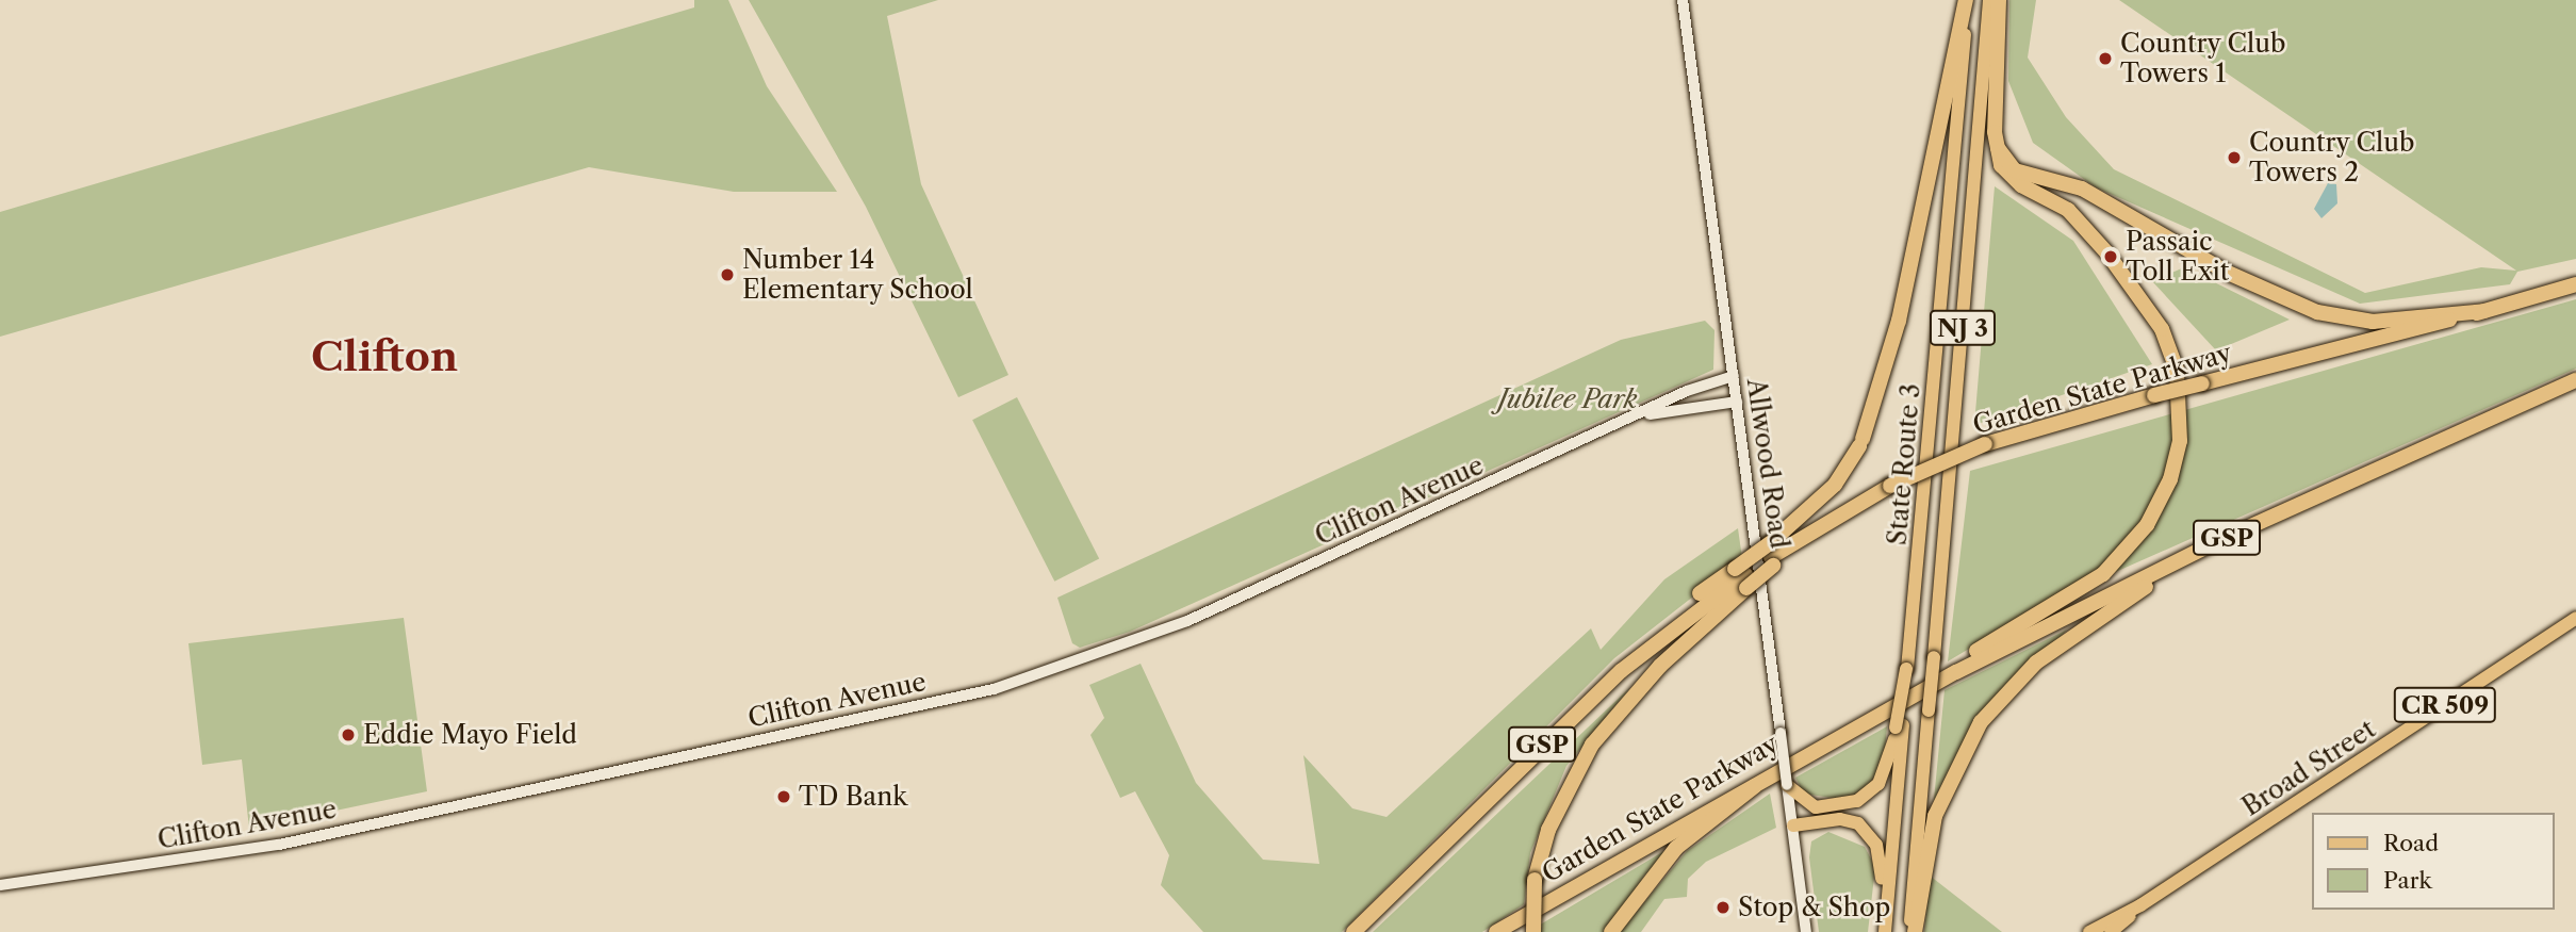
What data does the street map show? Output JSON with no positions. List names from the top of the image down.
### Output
{
  "streets": {
    "highway": ["Garden State Parkway", "GSP"],
    "main road": [
      "NJ 3",
      "Allwood Road",
      "State Route 3",
      "Clifton Avenue",
      "CR 509",
      "Broad Street"
    ]
  },
  "crossings": [
    ["Allwood Road", "Clifton Avenue"]
  ],
  "districts": ["Clifton"],
  "parks": ["Jubilee Park"],
  "places": [
    "Country Club Towers 1",
    "Country Club Towers 2",
    "Passaic Toll Exit",
    "Number 14 Elementary School",
    "Eddie Mayo Field",
    "TD Bank",
    "Stop & Shop"
  ],
  "legend": ["Road", "Park"]
}
